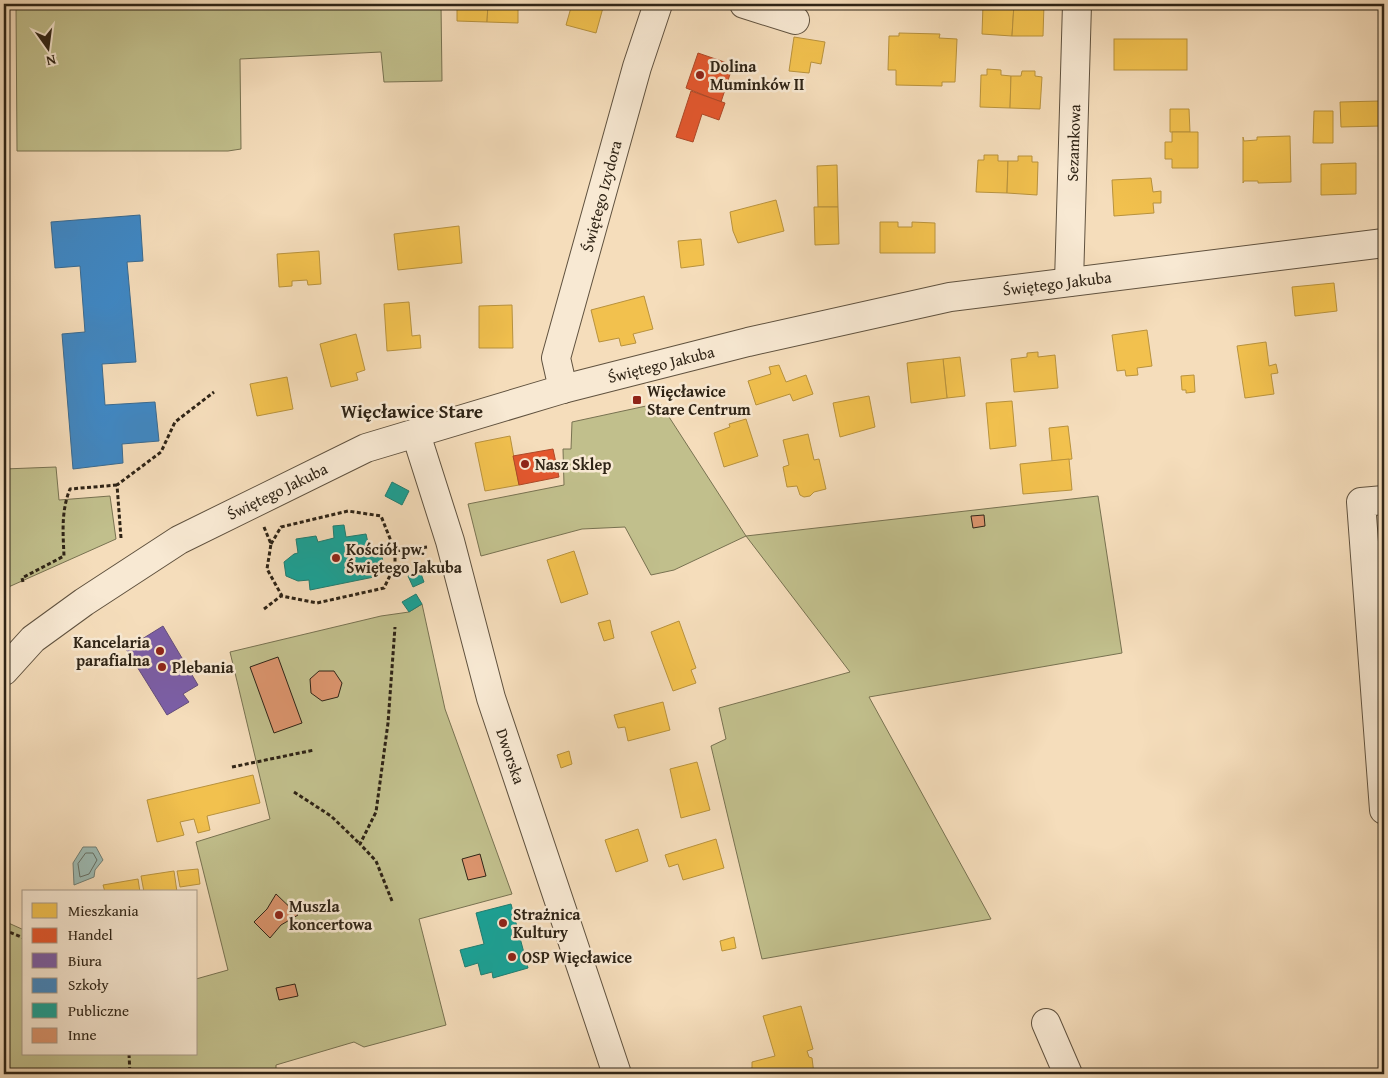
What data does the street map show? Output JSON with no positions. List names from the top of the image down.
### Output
{
  "streets": {
    "street": [
      "Sezamkowa",
      "Świętego Izydora",
      "Świętego Jakuba",
      "Dworska"
    ]
  },
  "crossings": [
    ["Sezamkowa", "Świętego Jakuba"],
    ["Świętego Izydora", "Świętego Jakuba"],
    ["Świętego Jakuba", "Dworska"]
  ],
  "districts": ["Więcławice Stare"],
  "places": {
    "other": [
      "Dolina Muminków II",
      "Nasz Sklep",
      "Kościół pw. Świętego Jakuba",
      "Kancelaria parafialna",
      "Plebania",
      "Muszla koncertowa",
      "Strażnica Kultury",
      "OSP Więcławice"
    ],
    "transit": ["Więcławice Stare Centrum"]
  },
  "legend": [
    "Mieszkania",
    "Handel",
    "Biura",
    "Szkoły",
    "Publiczne",
    "Inne"
  ],
  "north": "bottom"
}
